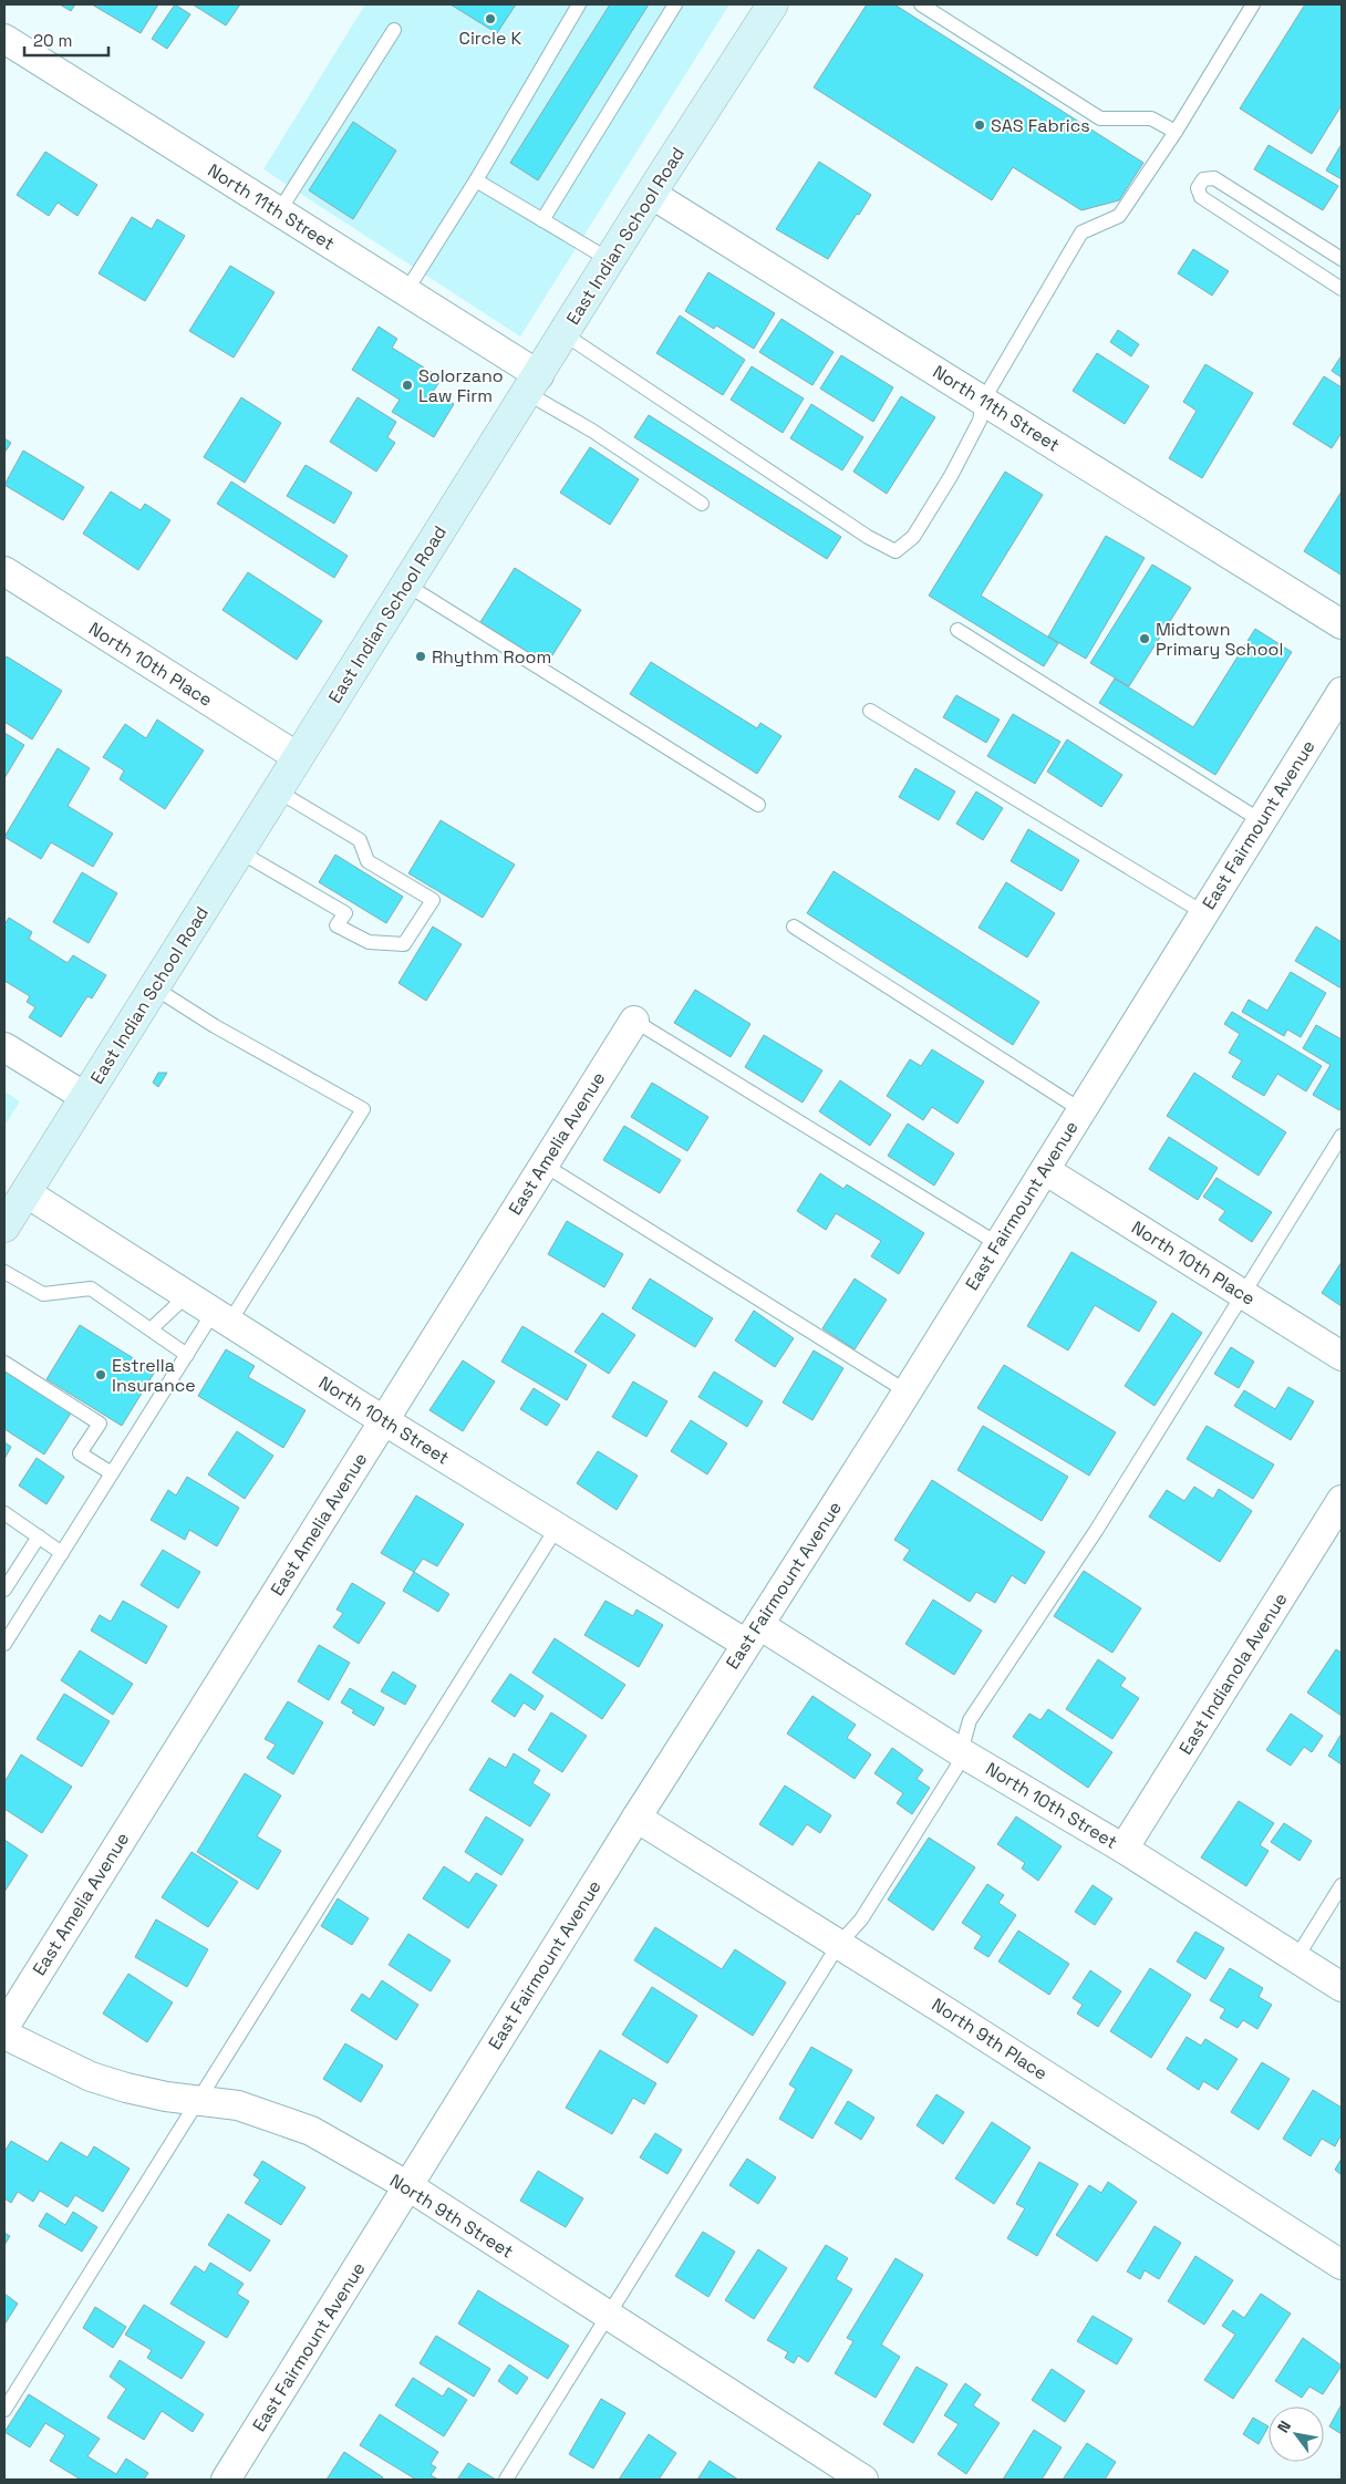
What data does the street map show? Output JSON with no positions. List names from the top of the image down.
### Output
{
  "streets": {
    "main road": ["East Indian School Road"],
    "street": [
      "North 11th Street",
      "North 10th Place",
      "East Fairmount Avenue",
      "East Amelia Avenue",
      "North 10th Street",
      "East Indianola Avenue",
      "North 9th Place",
      "North 9th Street"
    ]
  },
  "crossings": [
    ["North 11th Street", "East Indian School Road"],
    ["East Indian School Road", "North 10th Place"],
    ["East Indian School Road", "North 10th Street"],
    ["North 10th Place", "East Fairmount Avenue"],
    ["East Fairmount Avenue", "North 10th Street"],
    ["East Fairmount Avenue", "North 9th Place"],
    ["East Fairmount Avenue", "North 9th Street"],
    ["East Amelia Avenue", "North 10th Street"],
    ["North 10th Street", "East Indianola Avenue"]
  ],
  "places": [
    "Circle K",
    "SAS Fabrics",
    "Solorzano Law Firm",
    "Midtown Primary School",
    "Rhythm Room",
    "Estrella Insurance"
  ],
  "scale_bar": "20 m",
  "north": "top left"
}
